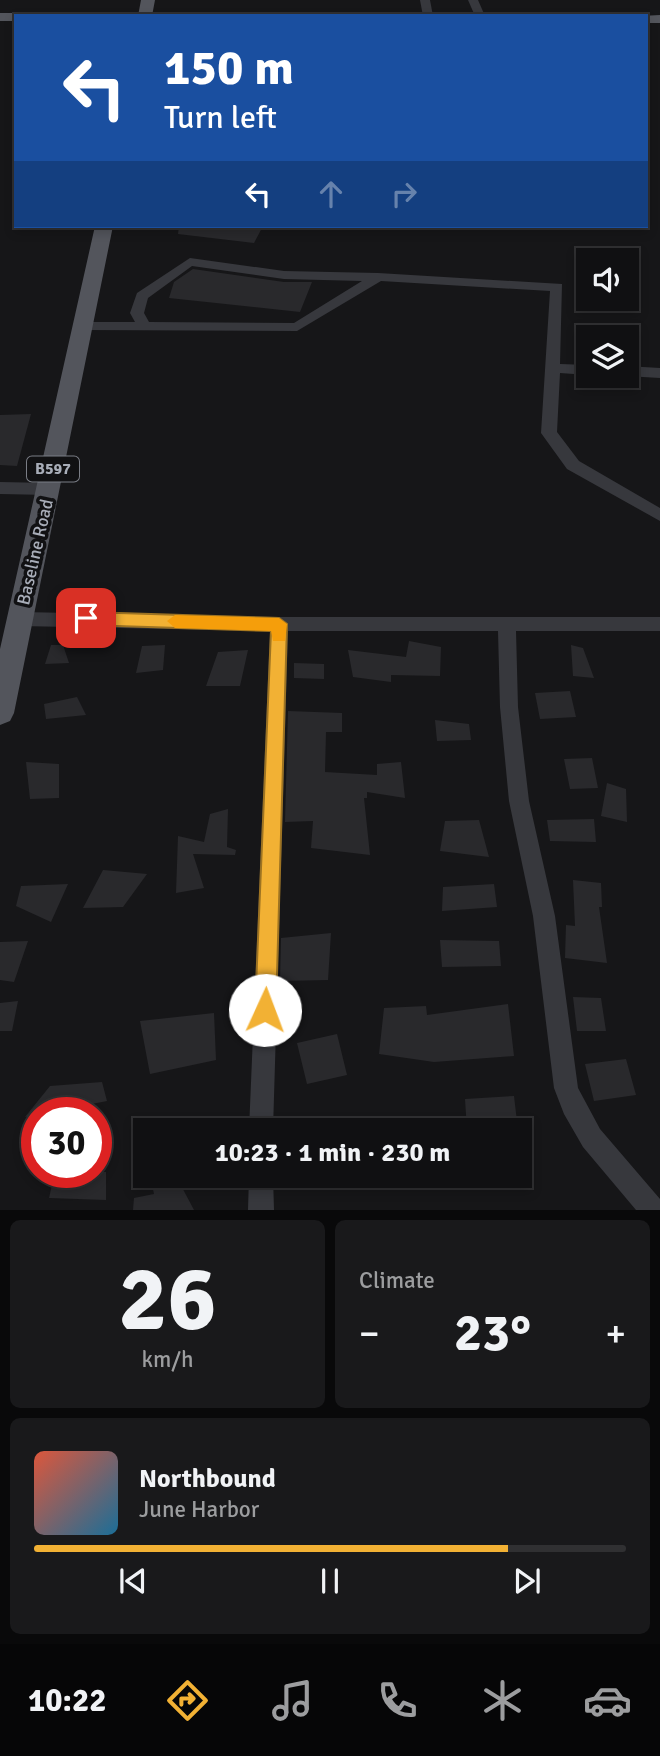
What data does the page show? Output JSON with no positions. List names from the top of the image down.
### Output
{
  "streets": {
    "main road": ["B597", "Baseline Road"]
  },
  "page": {
    "turn": ["150 m", "Turn left"],
    "limit": "30",
    "trip": "10:23 · 1 min · 230 m",
    "tile": [
      ["26", "km/h"],
      "Climate"
    ],
    "heat": ["−", "23°", "+"],
    "song": ["Northbound", "June Harbor"],
    "tabs": "10:22"
  }
}
